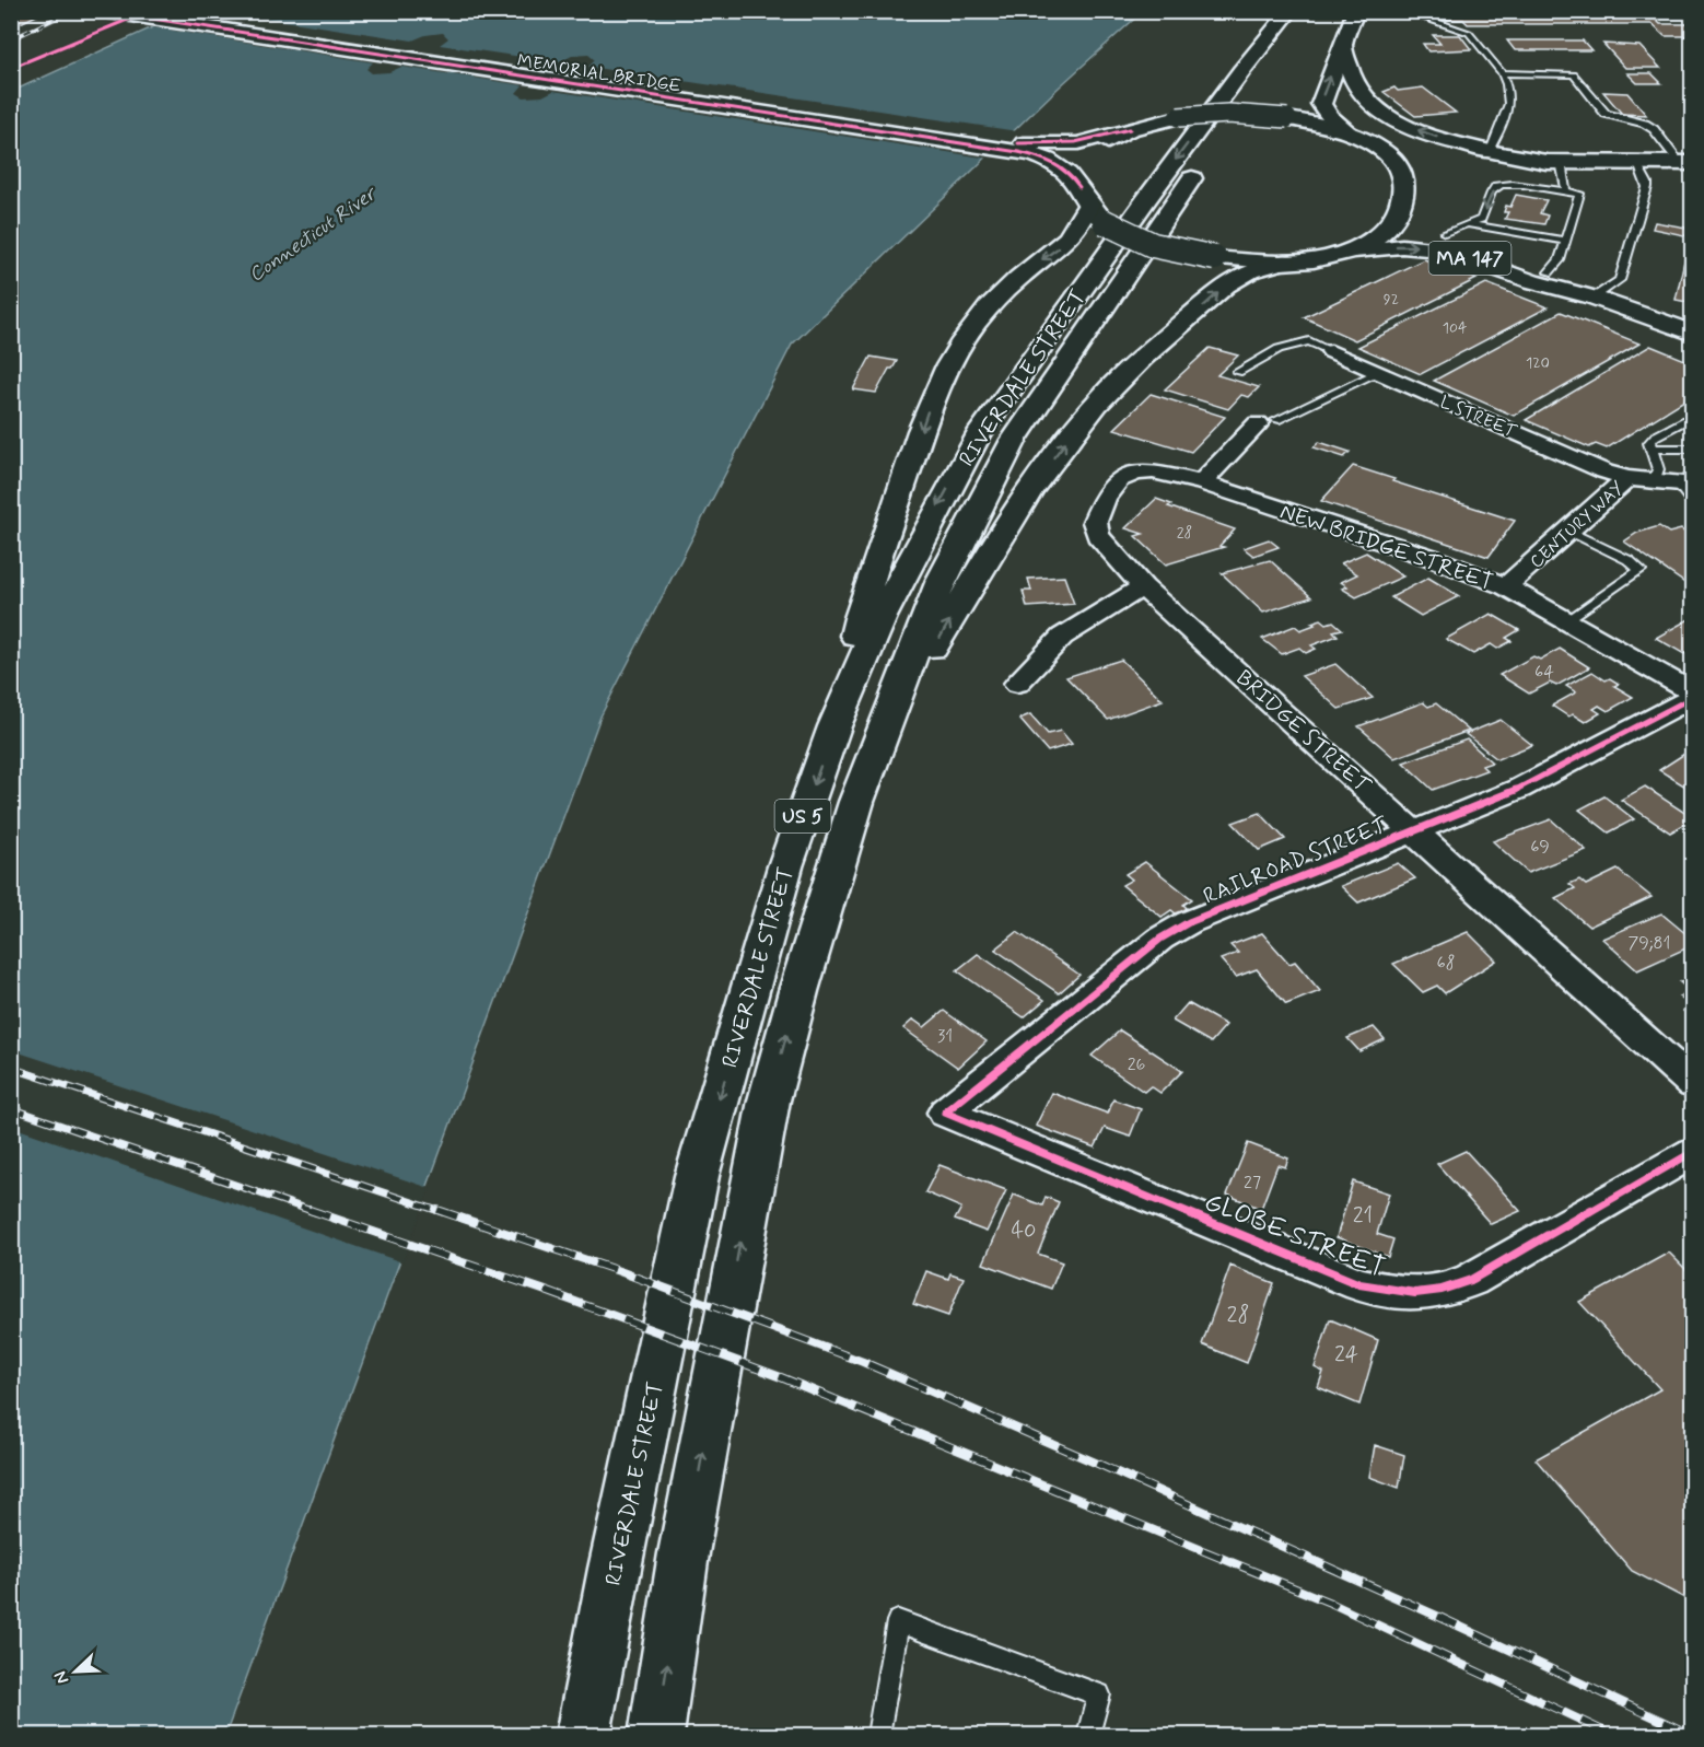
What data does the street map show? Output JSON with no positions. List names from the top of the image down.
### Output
{
  "streets": {
    "main road": [
      "MEMORIAL BRIDGE",
      "MA 147",
      "RIVERDALE STREET",
      "US 5"
    ],
    "street": [
      "L STREET",
      "CENTURY WAY",
      "NEW BRIDGE STREET",
      "BRIDGE STREET",
      "RAILROAD STREET",
      "GLOBE STREET"
    ]
  },
  "crossings": [
    ["L STREET", "CENTURY WAY"],
    ["CENTURY WAY", "NEW BRIDGE STREET"],
    ["NEW BRIDGE STREET", "BRIDGE STREET"],
    ["NEW BRIDGE STREET", "RAILROAD STREET"],
    ["BRIDGE STREET", "RAILROAD STREET"],
    ["RAILROAD STREET", "GLOBE STREET"]
  ],
  "water": ["Connecticut River"],
  "house_numbers": [
    "92",
    "104",
    "120",
    "28",
    "64",
    "69",
    "79;81",
    "68",
    "31",
    "26",
    "27",
    "21",
    "40",
    "28",
    "24"
  ],
  "north": "bottom left"
}
